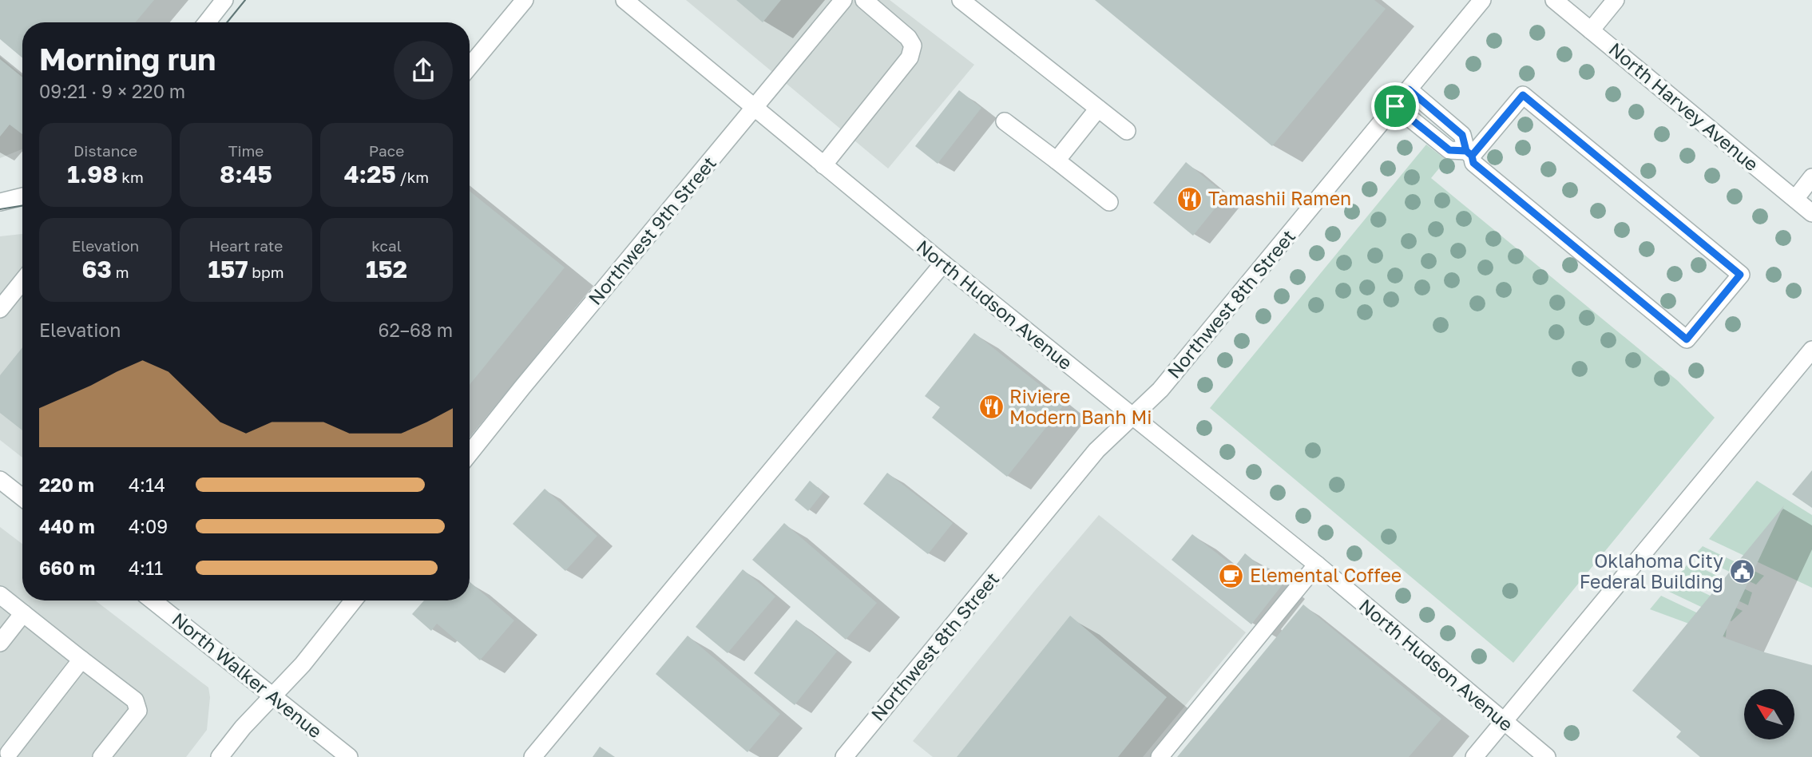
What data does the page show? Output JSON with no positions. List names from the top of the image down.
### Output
{
  "streets": {
    "street": [
      "North Harvey Avenue",
      "Northwest 9th Street",
      "Northwest 8th Street",
      "North Hudson Avenue",
      "North Walker Avenue"
    ]
  },
  "crossings": [
    ["Northwest 9th Street", "North Hudson Avenue"],
    ["Northwest 8th Street", "North Hudson Avenue"]
  ],
  "places": {
    "restaurant": ["Tamashii Ramen", "Riviere Modern Banh Mi"],
    "public building": ["Oklahoma City Federal Building"],
    "cafe": ["Elemental Coffee"]
  },
  "north": "top left",
  "page": {
    "heading": ["Morning run", "09:21 · 9 × 220 m"],
    "stats": [
      ["Distance", "1.98 km"],
      ["Time", "8:45"],
      ["Pace", "4:25 /km"],
      ["Elevation", "63 m"],
      ["Heart rate", "157 bpm"],
      ["kcal", "152"]
    ],
    "chart": ["Elevation", "62–68 m"],
    "list": [
      {
        "name": "220 m",
        "note": "4:14"
      },
      {
        "name": "440 m",
        "note": "4:09"
      },
      {
        "name": "660 m",
        "note": "4:11"
      }
    ]
  }
}
